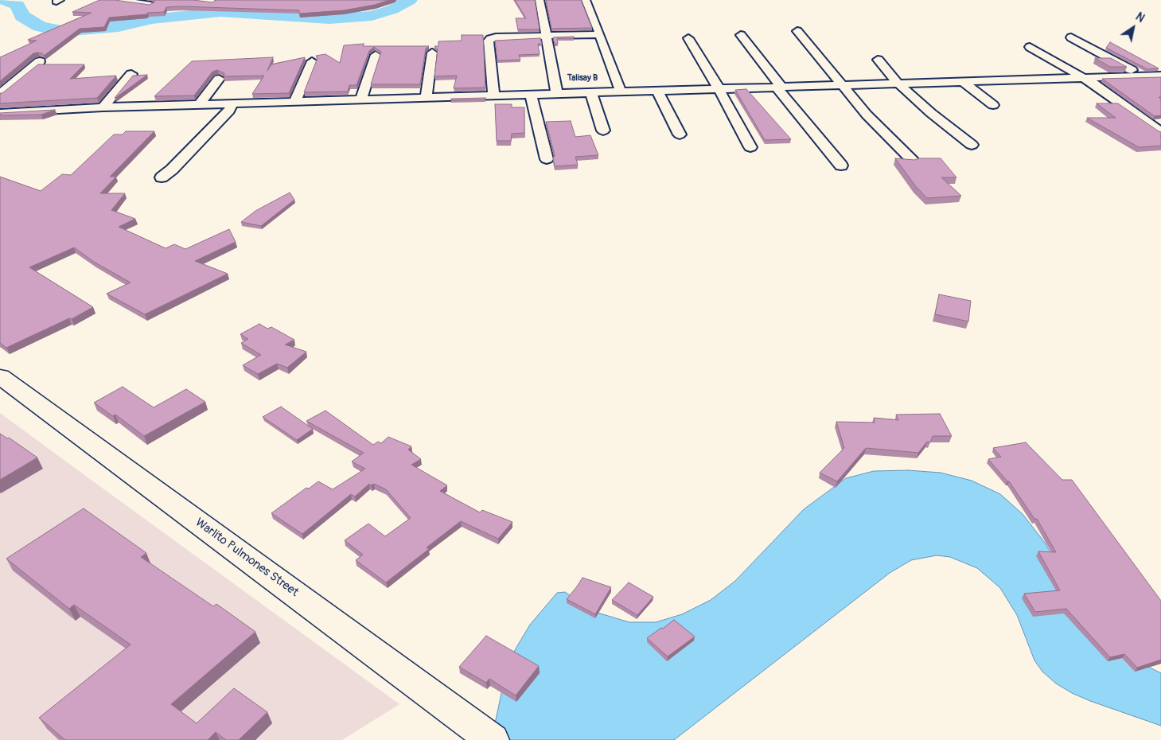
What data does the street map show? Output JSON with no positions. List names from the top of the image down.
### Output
{
  "streets": {
    "street": ["Warlito Pulmones Street"]
  },
  "districts": ["Talisay B"],
  "north": "top right"
}
